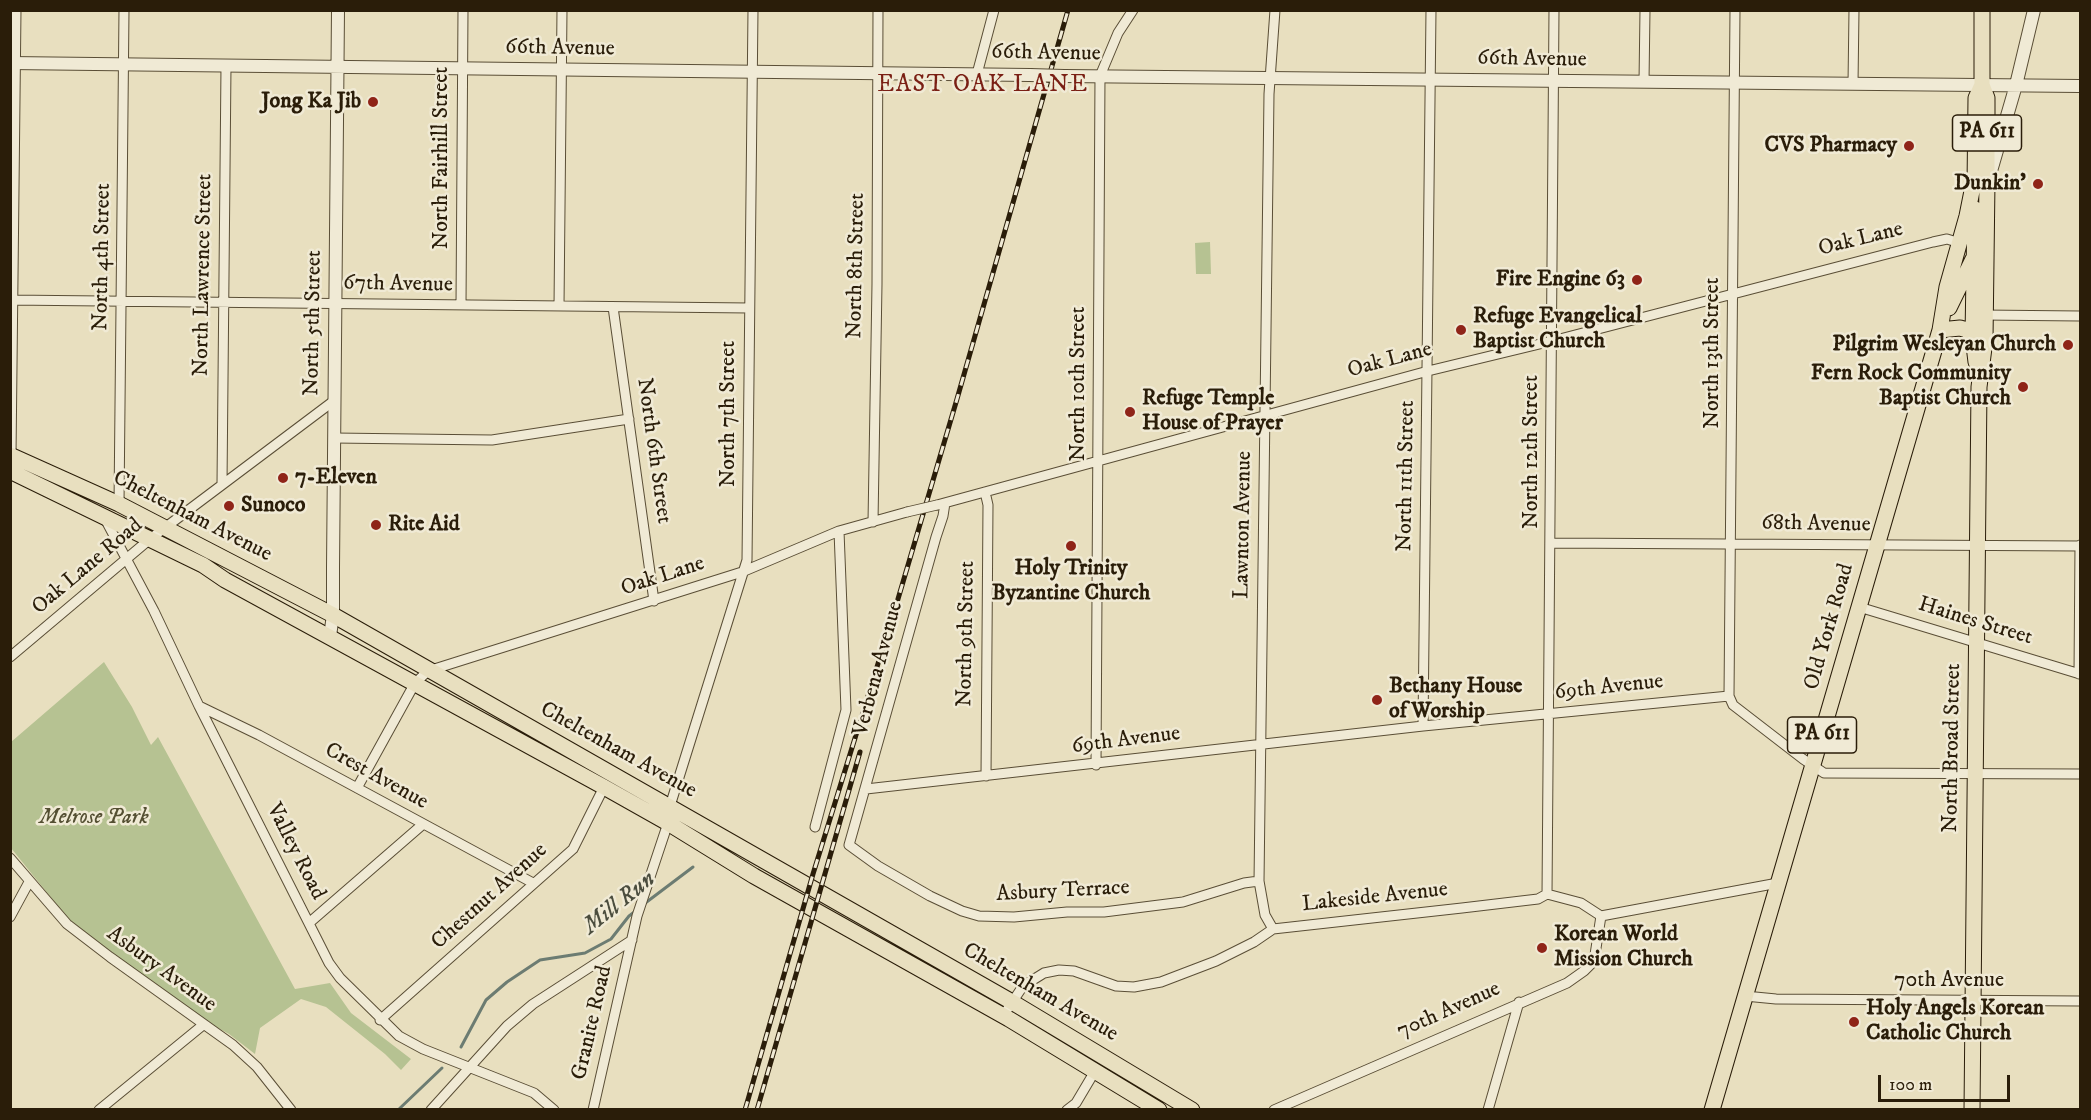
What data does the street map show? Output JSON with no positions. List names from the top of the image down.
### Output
{
  "streets": {
    "main road": [
      "PA 611",
      "Cheltenham Avenue",
      "Old York Road",
      "North Broad Street"
    ],
    "street": [
      "66th Avenue",
      "North Fairhill Street",
      "Oak Lane",
      "North 4th Street",
      "North 8th Street",
      "North Lawrence Street",
      "67th Avenue",
      "North 5th Street",
      "North 13th Street",
      "North 10th Street",
      "North 7th Street",
      "North 6th Street",
      "North 12th Street",
      "North 11th Street",
      "Lawnton Avenue",
      "68th Avenue",
      "Oak Lane Road",
      "Haines Street",
      "North 9th Street",
      "Verbena Avenue",
      "69th Avenue",
      "Crest Avenue",
      "Valley Road",
      "Asbury Terrace",
      "Chestnut Avenue",
      "Lakeside Avenue",
      "Asbury Avenue",
      "70th Avenue",
      "Granite Road"
    ]
  },
  "crossings": [
    ["66th Avenue", "North Fairhill Street"],
    ["66th Avenue", "North 4th Street"],
    ["66th Avenue", "North 8th Street"],
    ["66th Avenue", "North Lawrence Street"],
    ["66th Avenue", "North 5th Street"],
    ["66th Avenue", "North 13th Street"],
    ["66th Avenue", "North 10th Street"],
    ["66th Avenue", "North 7th Street"],
    ["66th Avenue", "North 12th Street"],
    ["66th Avenue", "North 11th Street"],
    ["66th Avenue", "Lawnton Avenue"],
    ["66th Avenue", "Old York Road"],
    ["66th Avenue", "North Broad Street"],
    ["North Fairhill Street", "67th Avenue"],
    ["Oak Lane", "North 8th Street"],
    ["Oak Lane", "North 13th Street"],
    ["Oak Lane", "North 10th Street"],
    ["Oak Lane", "North 7th Street"],
    ["Oak Lane", "North 6th Street"],
    ["Oak Lane", "North 12th Street"],
    ["Oak Lane", "North 11th Street"],
    ["Oak Lane", "Cheltenham Avenue"],
    ["Oak Lane", "Lawnton Avenue"],
    ["Oak Lane", "Old York Road"],
    ["Oak Lane", "North 9th Street"],
    ["Oak Lane", "Verbena Avenue"],
    ["North 4th Street", "67th Avenue"],
    ["North 4th Street", "Cheltenham Avenue"],
    ["North Lawrence Street", "67th Avenue"],
    ["North Lawrence Street", "Oak Lane Road"],
    ["67th Avenue", "North 5th Street"],
    ["67th Avenue", "North 7th Street"],
    ["67th Avenue", "North 6th Street"],
    ["North 5th Street", "Cheltenham Avenue"],
    ["North 5th Street", "Oak Lane Road"],
    ["North 13th Street", "68th Avenue"],
    ["North 13th Street", "69th Avenue"],
    ["North 10th Street", "69th Avenue"],
    ["North 7th Street", "Cheltenham Avenue"],
    ["North 7th Street", "Granite Road"],
    ["North 12th Street", "68th Avenue"],
    ["North 12th Street", "69th Avenue"],
    ["North 12th Street", "Lakeside Avenue"],
    ["North 11th Street", "69th Avenue"],
    ["Cheltenham Avenue", "Oak Lane Road"],
    ["Cheltenham Avenue", "Valley Road"],
    ["Cheltenham Avenue", "Chestnut Avenue"],
    ["Cheltenham Avenue", "Lakeside Avenue"],
    ["Cheltenham Avenue", "Granite Road"],
    ["Lawnton Avenue", "69th Avenue"],
    ["Lawnton Avenue", "Asbury Terrace"],
    ["Lawnton Avenue", "Lakeside Avenue"],
    ["68th Avenue", "Old York Road"],
    ["68th Avenue", "North Broad Street"],
    ["Oak Lane Road", "Valley Road"],
    ["Haines Street", "Old York Road"],
    ["Haines Street", "North Broad Street"],
    ["Old York Road", "North Broad Street"],
    ["Old York Road", "70th Avenue"],
    ["North 9th Street", "69th Avenue"],
    ["Verbena Avenue", "69th Avenue"],
    ["Verbena Avenue", "Asbury Terrace"],
    ["North Broad Street", "70th Avenue"],
    ["Crest Avenue", "Valley Road"],
    ["Crest Avenue", "Chestnut Avenue"],
    ["Valley Road", "Chestnut Avenue"],
    ["Lakeside Avenue", "70th Avenue"]
  ],
  "districts": ["EAST OAK LANE"],
  "water": ["Mill Run"],
  "parks": ["Melrose Park"],
  "places": [
    "Jong Ka Jib",
    "CVS Pharmacy",
    "Dunkin'",
    "Fire Engine 63",
    "Refuge Evangelical Baptist Church",
    "Pilgrim Wesleyan Church",
    "Fern Rock Community Baptist Church",
    "Refuge Temple House of Prayer",
    "7-Eleven",
    "Sunoco",
    "Rite Aid",
    "Holy Trinity Byzantine Church",
    "Bethany House of Worship",
    "Korean World Mission Church",
    "Holy Angels Korean Catholic Church"
  ],
  "scale_bar": "100 m"
}
